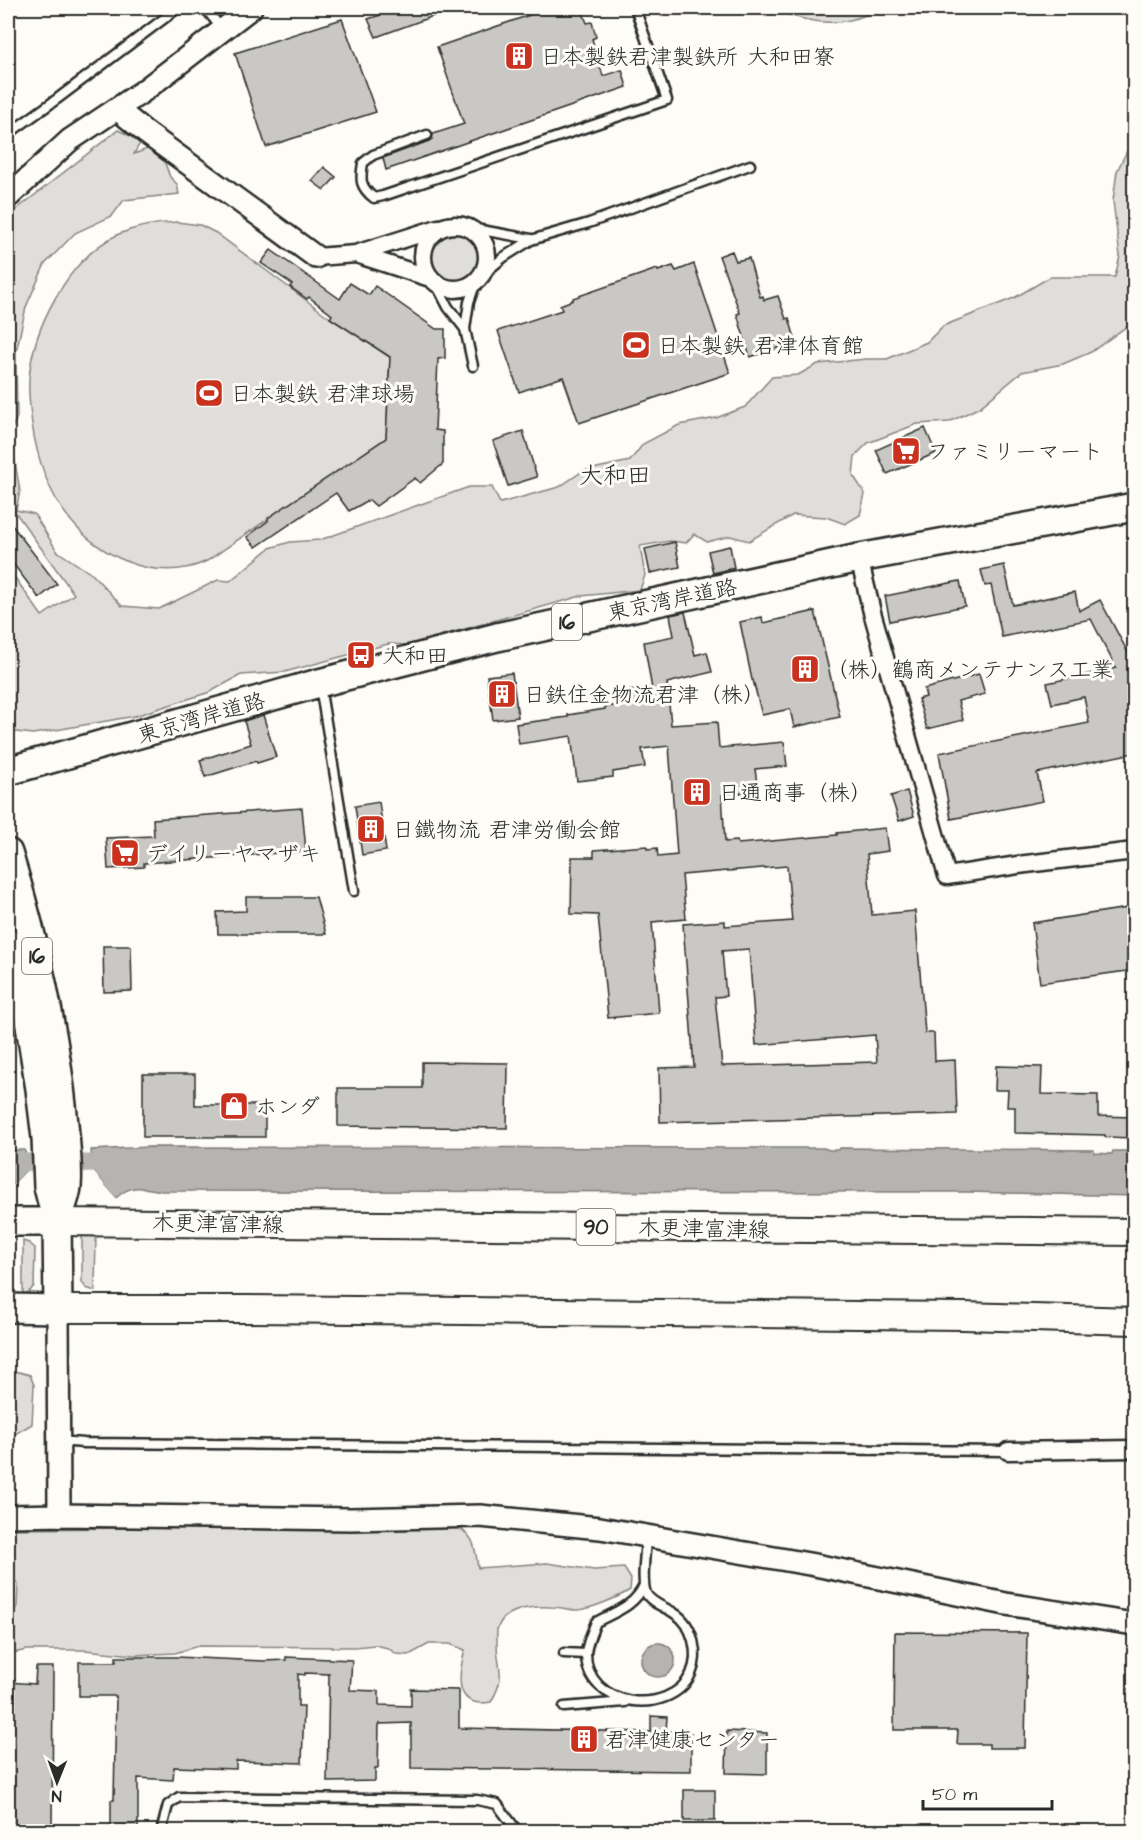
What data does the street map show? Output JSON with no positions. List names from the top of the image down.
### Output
{
  "streets": {
    "highway": ["東京湾岸道路", "16"],
    "main road": ["木更津富津線", "90"]
  },
  "crossings": [
    ["16", "木更津富津線"]
  ],
  "districts": ["大和田"],
  "places": {
    "building": [
      "日本製鉄君津製鉄所 大和田寮",
      "（株）鶴商メンテナンス工業",
      "日鉄住金物流君津（株）",
      "日通商事（株）",
      "日鐵物流 君津労働会館",
      "君津健康センター"
    ],
    "sports": ["日本製鉄 君津体育館", "日本製鉄 君津球場"],
    "supermarket": ["ファミリーマート", "デイリーヤマザキ"],
    "bus stop": ["大和田"],
    "shop": ["ホンダ"]
  },
  "scale_bar": "50 m",
  "north": "bottom"
}
